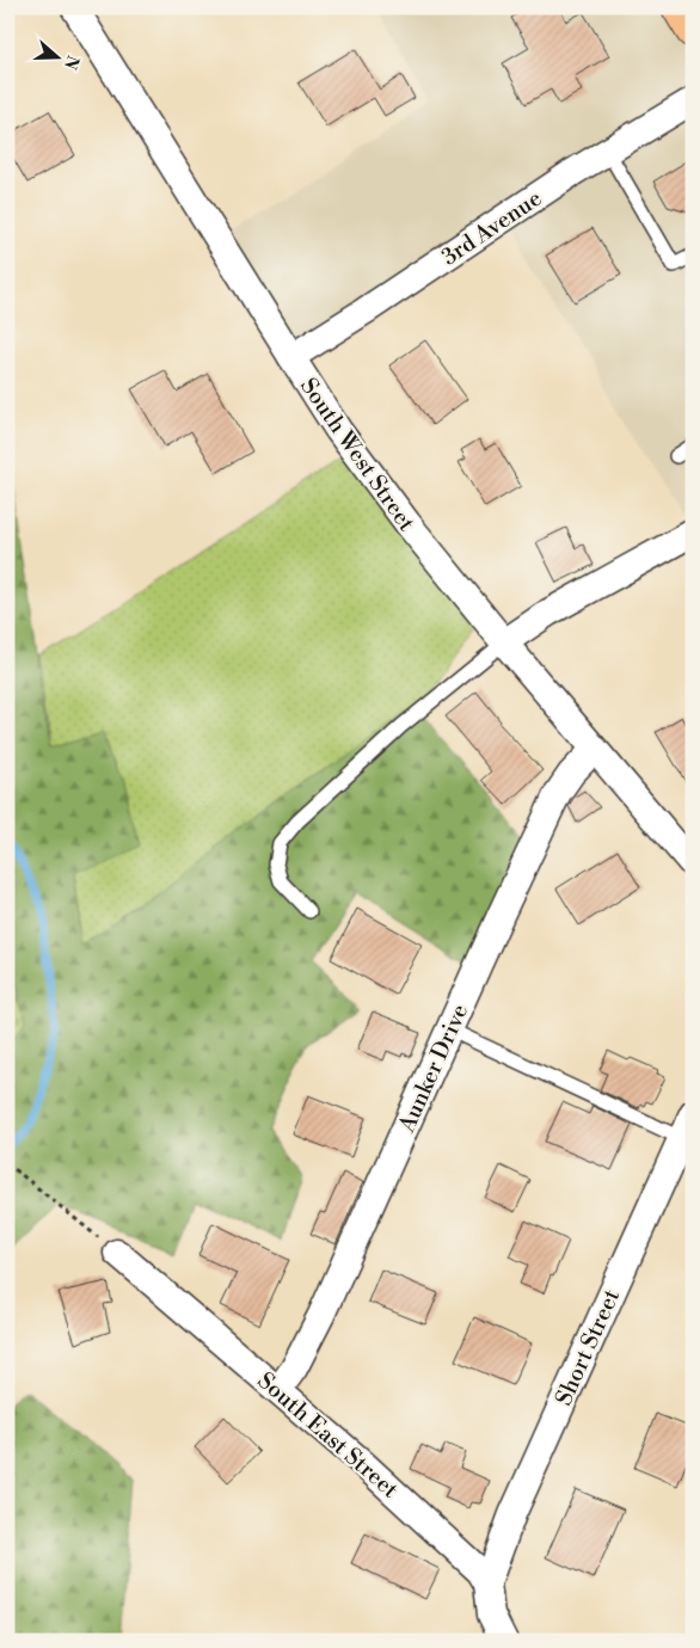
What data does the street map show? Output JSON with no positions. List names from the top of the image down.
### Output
{
  "streets": {
    "street": [
      "3rd Avenue",
      "South West Street",
      "Aunker Drive",
      "Short Street",
      "South East Street"
    ]
  },
  "crossings": [
    ["3rd Avenue", "South West Street"],
    ["South West Street", "Aunker Drive"],
    ["Aunker Drive", "South East Street"],
    ["Short Street", "South East Street"]
  ],
  "north": "right"
}
